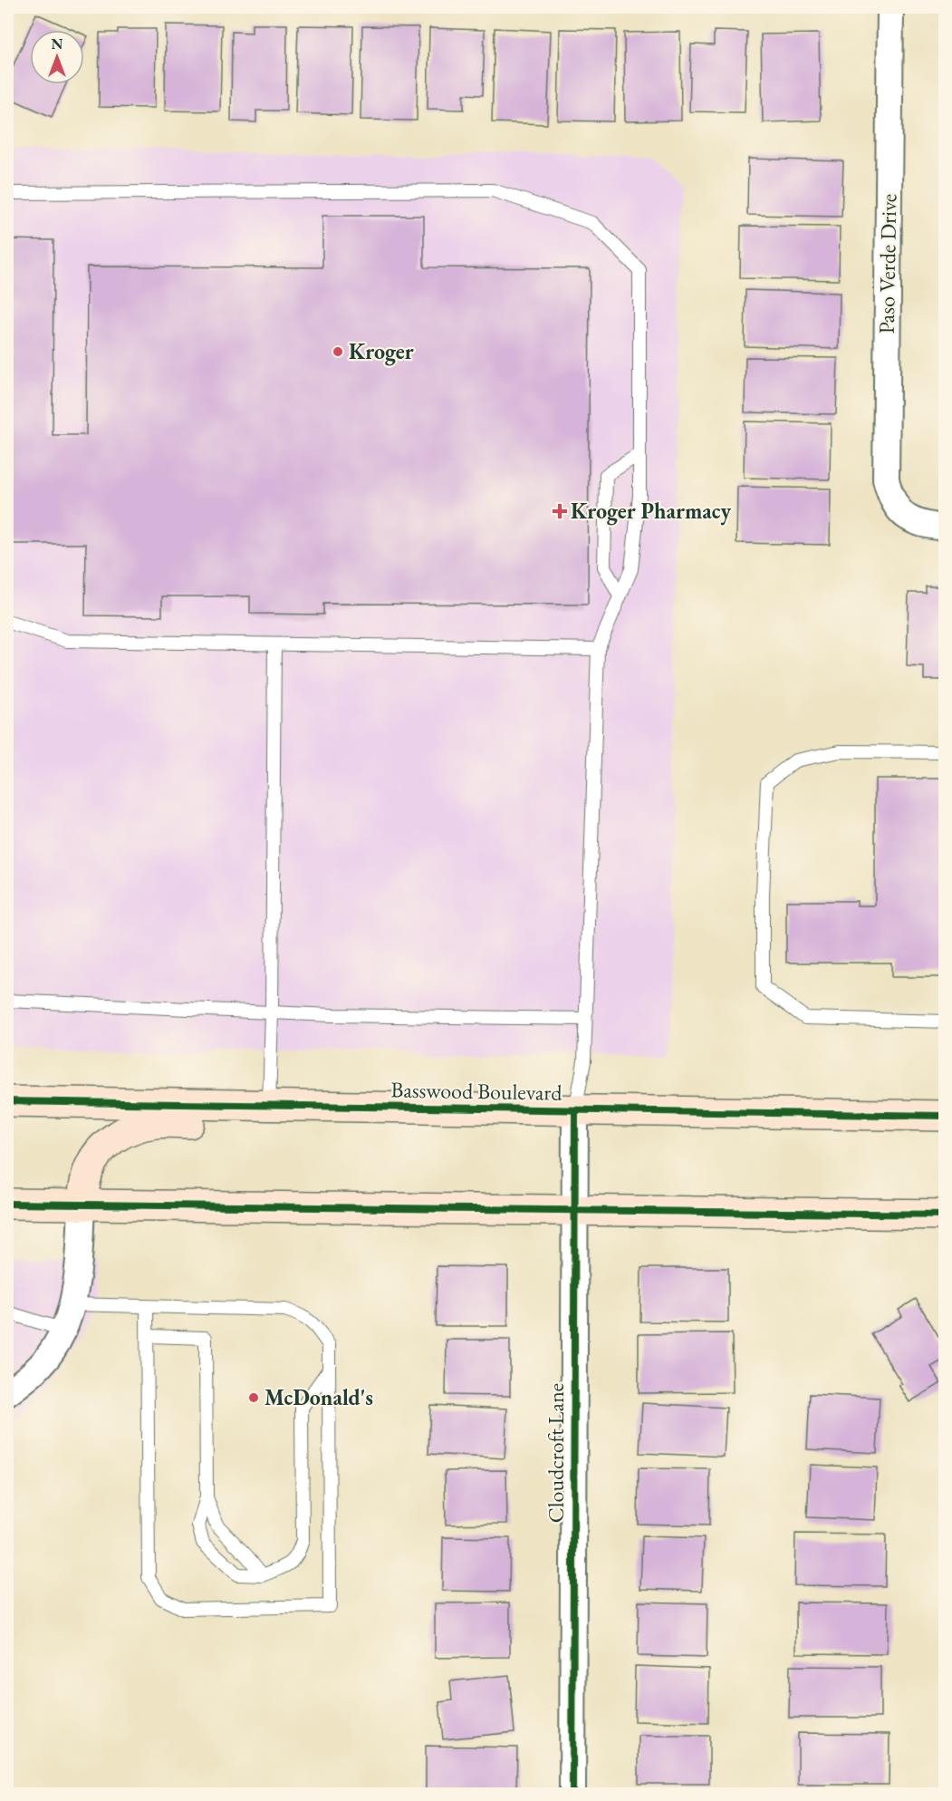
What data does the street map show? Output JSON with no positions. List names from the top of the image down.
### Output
{
  "streets": {
    "main road": ["Basswood Boulevard"],
    "street": ["Paso Verde Drive", "Cloudcroft Lane"]
  },
  "crossings": [
    ["Basswood Boulevard", "Cloudcroft Lane"]
  ],
  "places": {
    "other": ["Kroger", "McDonald's"],
    "health": ["Kroger Pharmacy"]
  },
  "north": "top"
}
